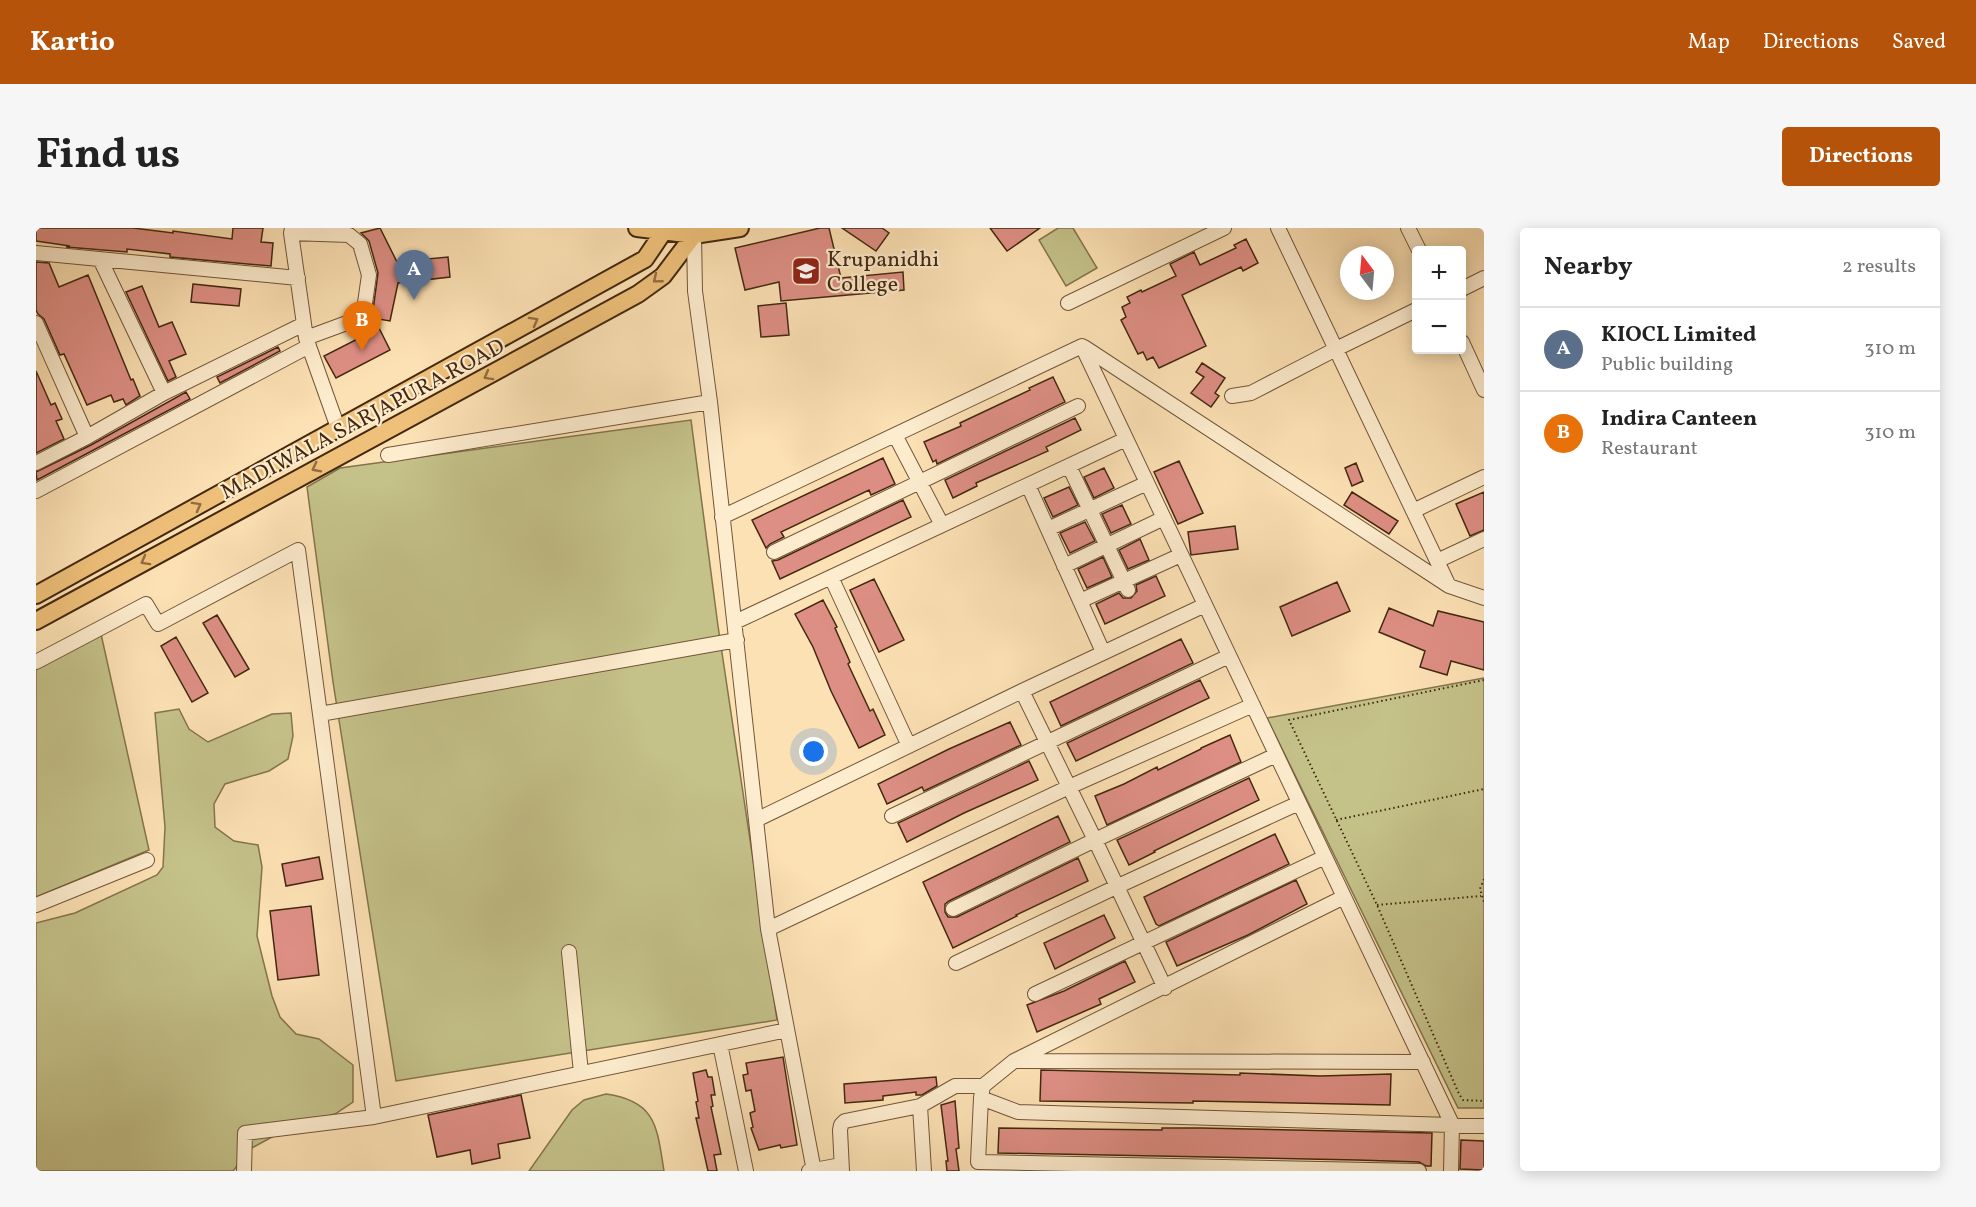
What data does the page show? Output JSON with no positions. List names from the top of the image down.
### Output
{
  "streets": {
    "main road": ["MADIWALA SARJAPURA ROAD"]
  },
  "places": {
    "school or university": ["Krupanidhi College"]
  },
  "north": "top",
  "page": {
    "header": "Kartio",
    "nav": ["Map", "Directions", "Saved"],
    "title": "Find us",
    "buttons": "Directions",
    "heading": ["Nearby", "2 results"],
    "map_buttons": ["+", "−"],
    "pins": ["A", "B"],
    "list": [
      {
        "mark": "A",
        "name": "KIOCL Limited",
        "note": "Public building",
        "value": "310 m"
      },
      {
        "mark": "B",
        "name": "Indira Canteen",
        "note": "Restaurant",
        "value": "310 m"
      }
    ]
  }
}
